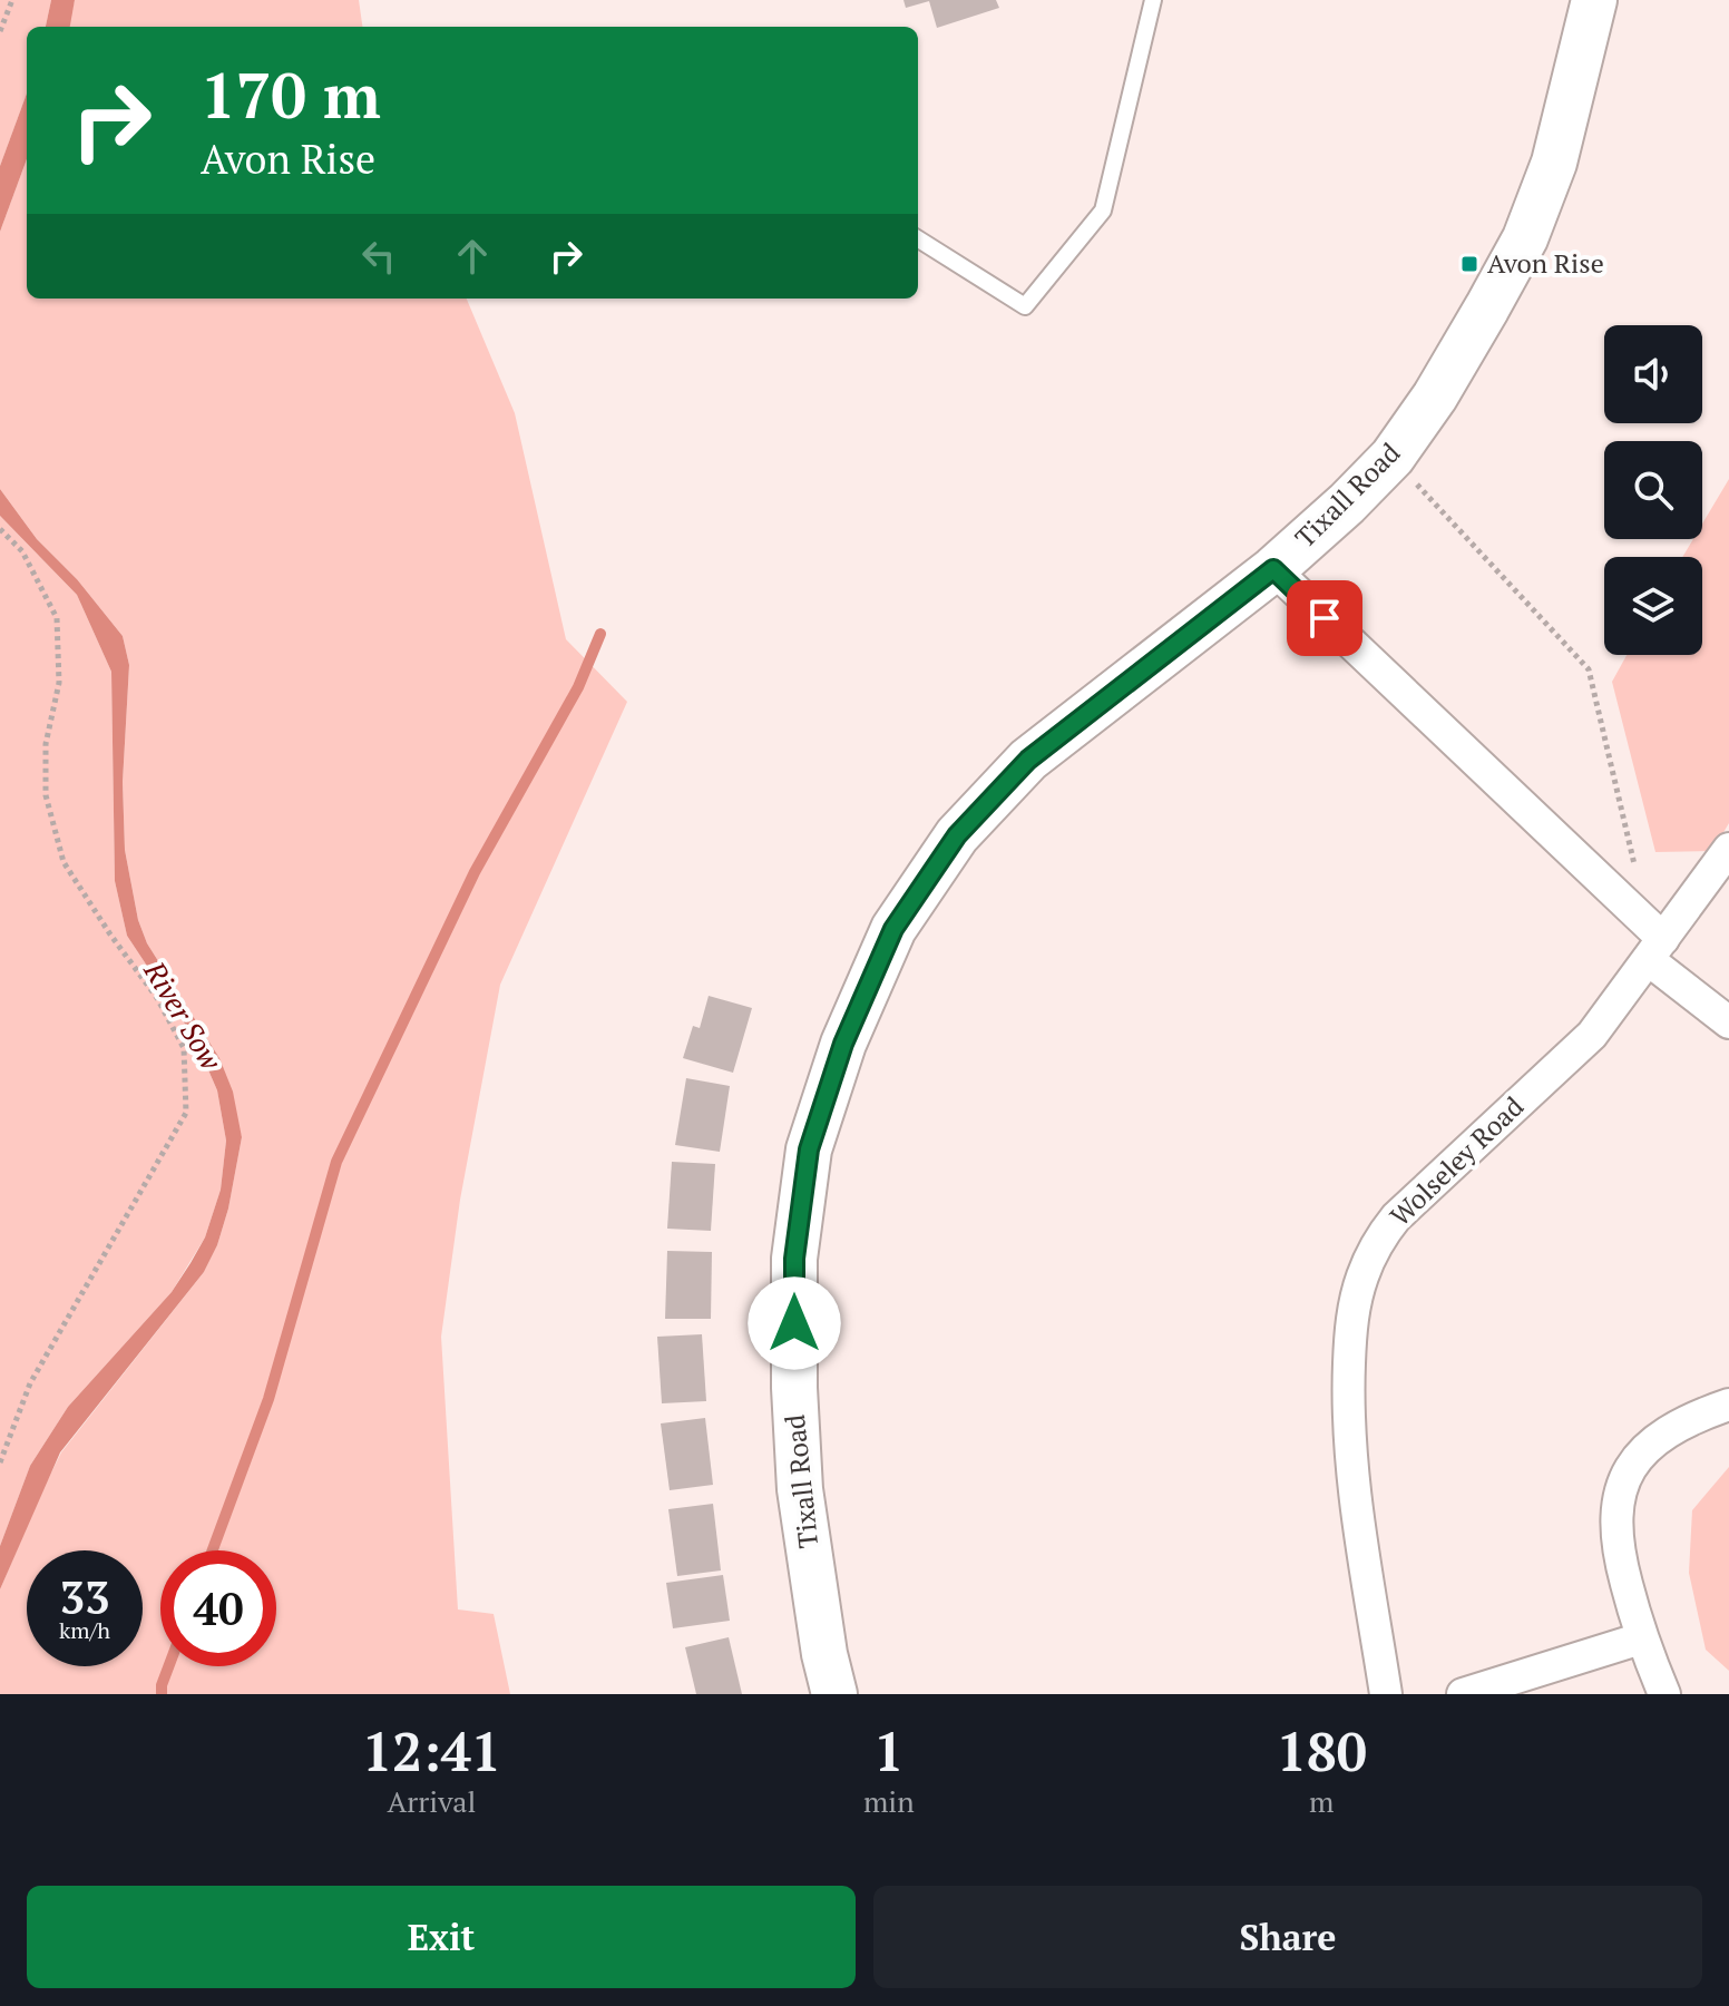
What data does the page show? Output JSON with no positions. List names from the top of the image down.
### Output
{
  "streets": {
    "street": ["Tixall Road", "Wolseley Road"]
  },
  "water": ["River Sow"],
  "places": {
    "transit": ["Avon Rise"]
  },
  "page": {
    "turn": ["170 m", "Avon Rise"],
    "speed": "33 km/h",
    "limit": "40",
    "eta": [
      "12:41",
      "Arrival",
      "1",
      "min",
      "180",
      "m"
    ],
    "buttons": ["Exit", "Share"]
  }
}
